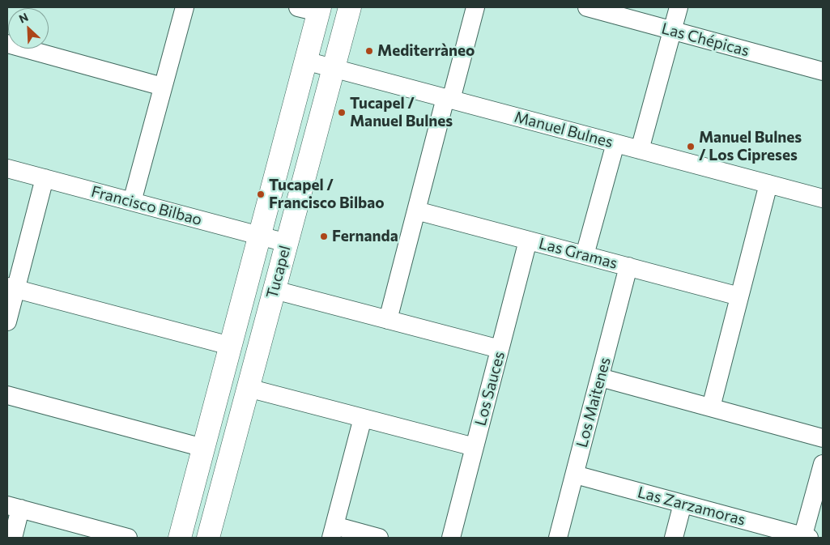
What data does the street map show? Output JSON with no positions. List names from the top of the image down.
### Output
{
  "streets": {
    "main road": ["Tucapel"],
    "street": [
      "Las Chépicas",
      "Manuel Bulnes",
      "Francisco Bilbao",
      "Las Gramas",
      "Los Sauces",
      "Los Maitenes",
      "Las Zarzamoras"
    ]
  },
  "crossings": [
    ["Manuel Bulnes", "Tucapel"],
    ["Francisco Bilbao", "Tucapel"],
    ["Las Gramas", "Los Sauces"],
    ["Las Gramas", "Los Maitenes"],
    ["Los Maitenes", "Las Zarzamoras"]
  ],
  "places": [
    "Mediterràneo",
    "Tucapel / Manuel Bulnes",
    "Manuel Bulnes / Los Cipreses",
    "Tucapel / Francisco Bilbao",
    "Fernanda"
  ],
  "north": "top left"
}
